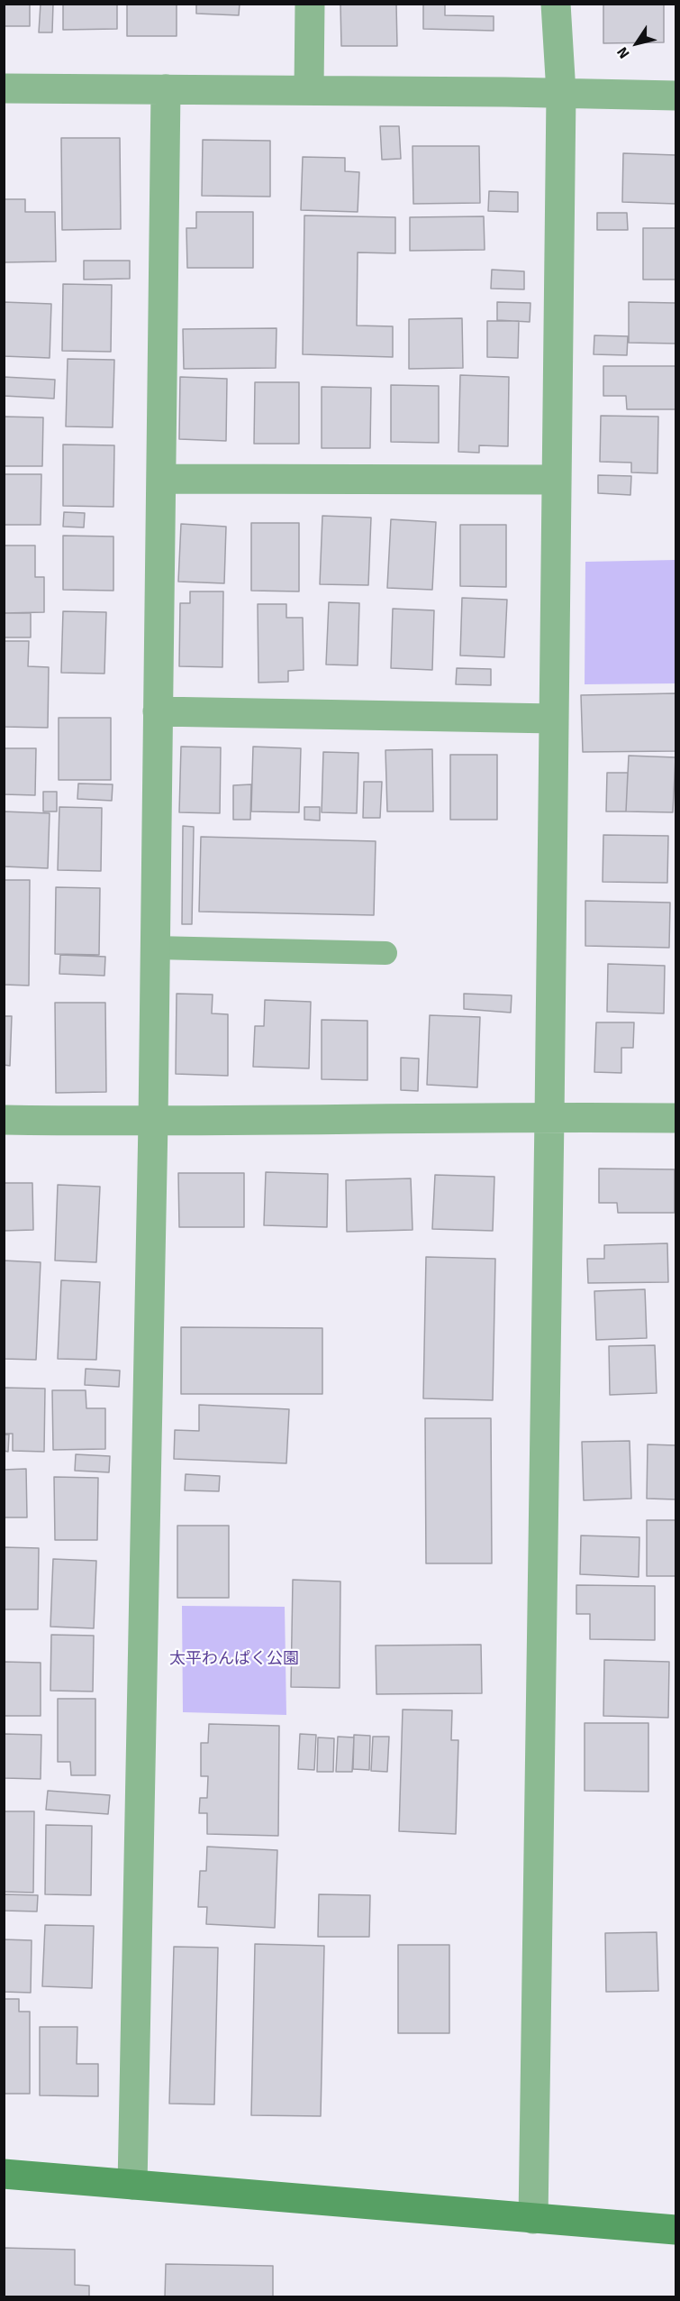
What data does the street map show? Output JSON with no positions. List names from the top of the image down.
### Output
{
  "parks": ["太平わんぱく公園"],
  "north": "bottom left"
}
